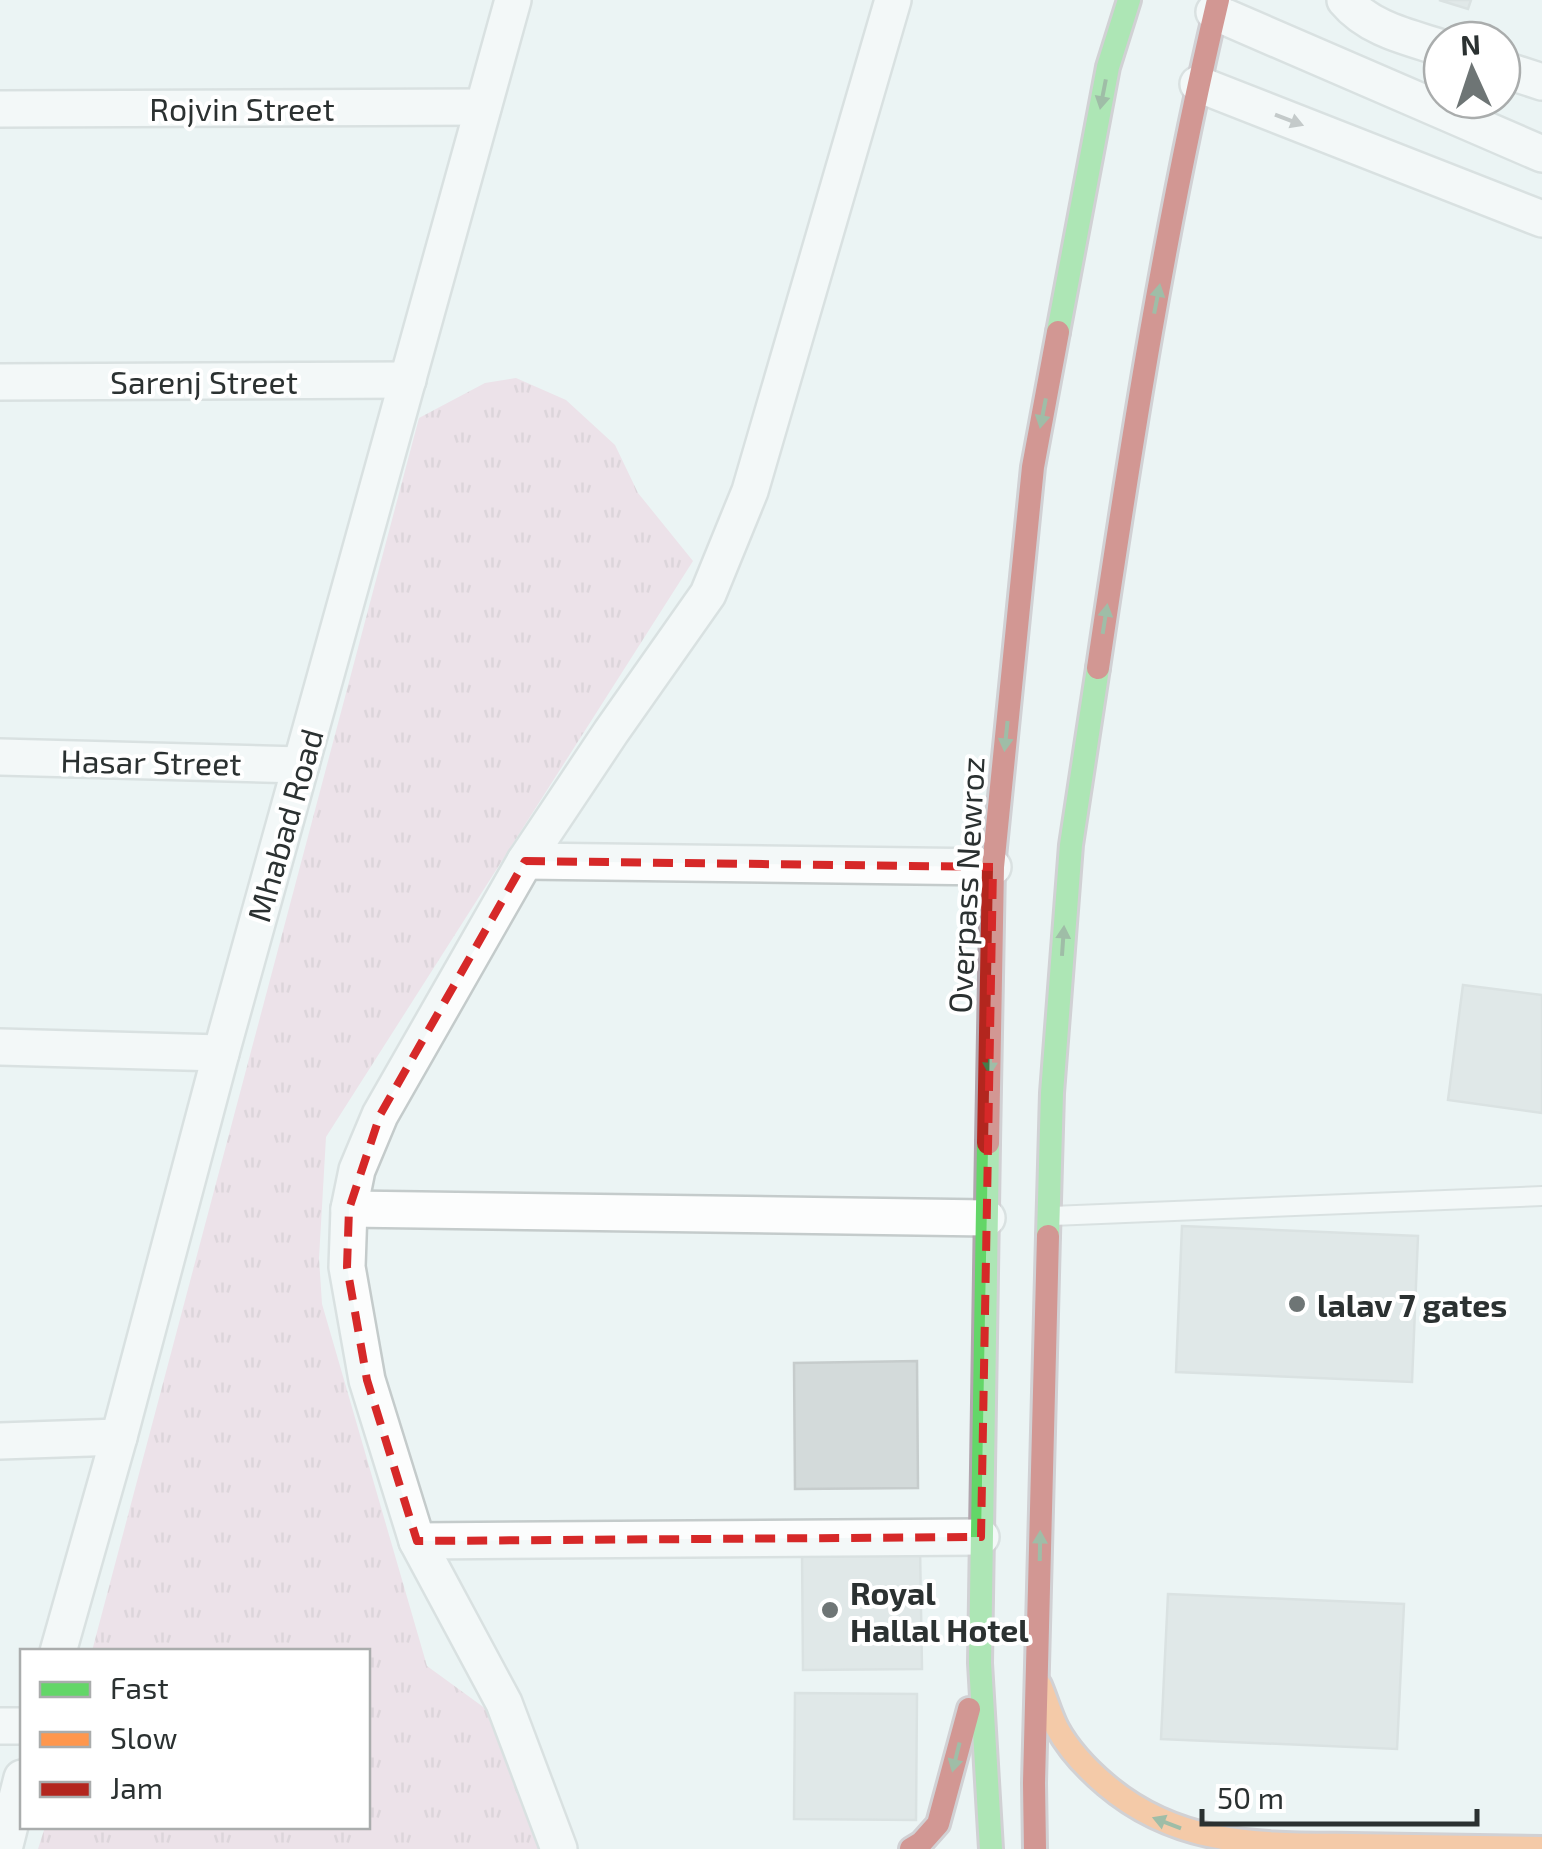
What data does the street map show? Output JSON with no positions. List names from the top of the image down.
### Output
{
  "streets": {
    "main road": ["Overpass Newroz"],
    "street": [
      "Rojvin Street",
      "Sarenj Street",
      "Hasar Street",
      "Mhabad Road"
    ]
  },
  "crossings": [
    ["Rojvin Street", "Mhabad Road"],
    ["Sarenj Street", "Mhabad Road"],
    ["Hasar Street", "Mhabad Road"]
  ],
  "places": ["lalav 7 gates", "Royal Hallal Hotel"],
  "legend": ["Fast", "Slow", "Jam"],
  "scale_bar": "50 m",
  "north": "top"
}
